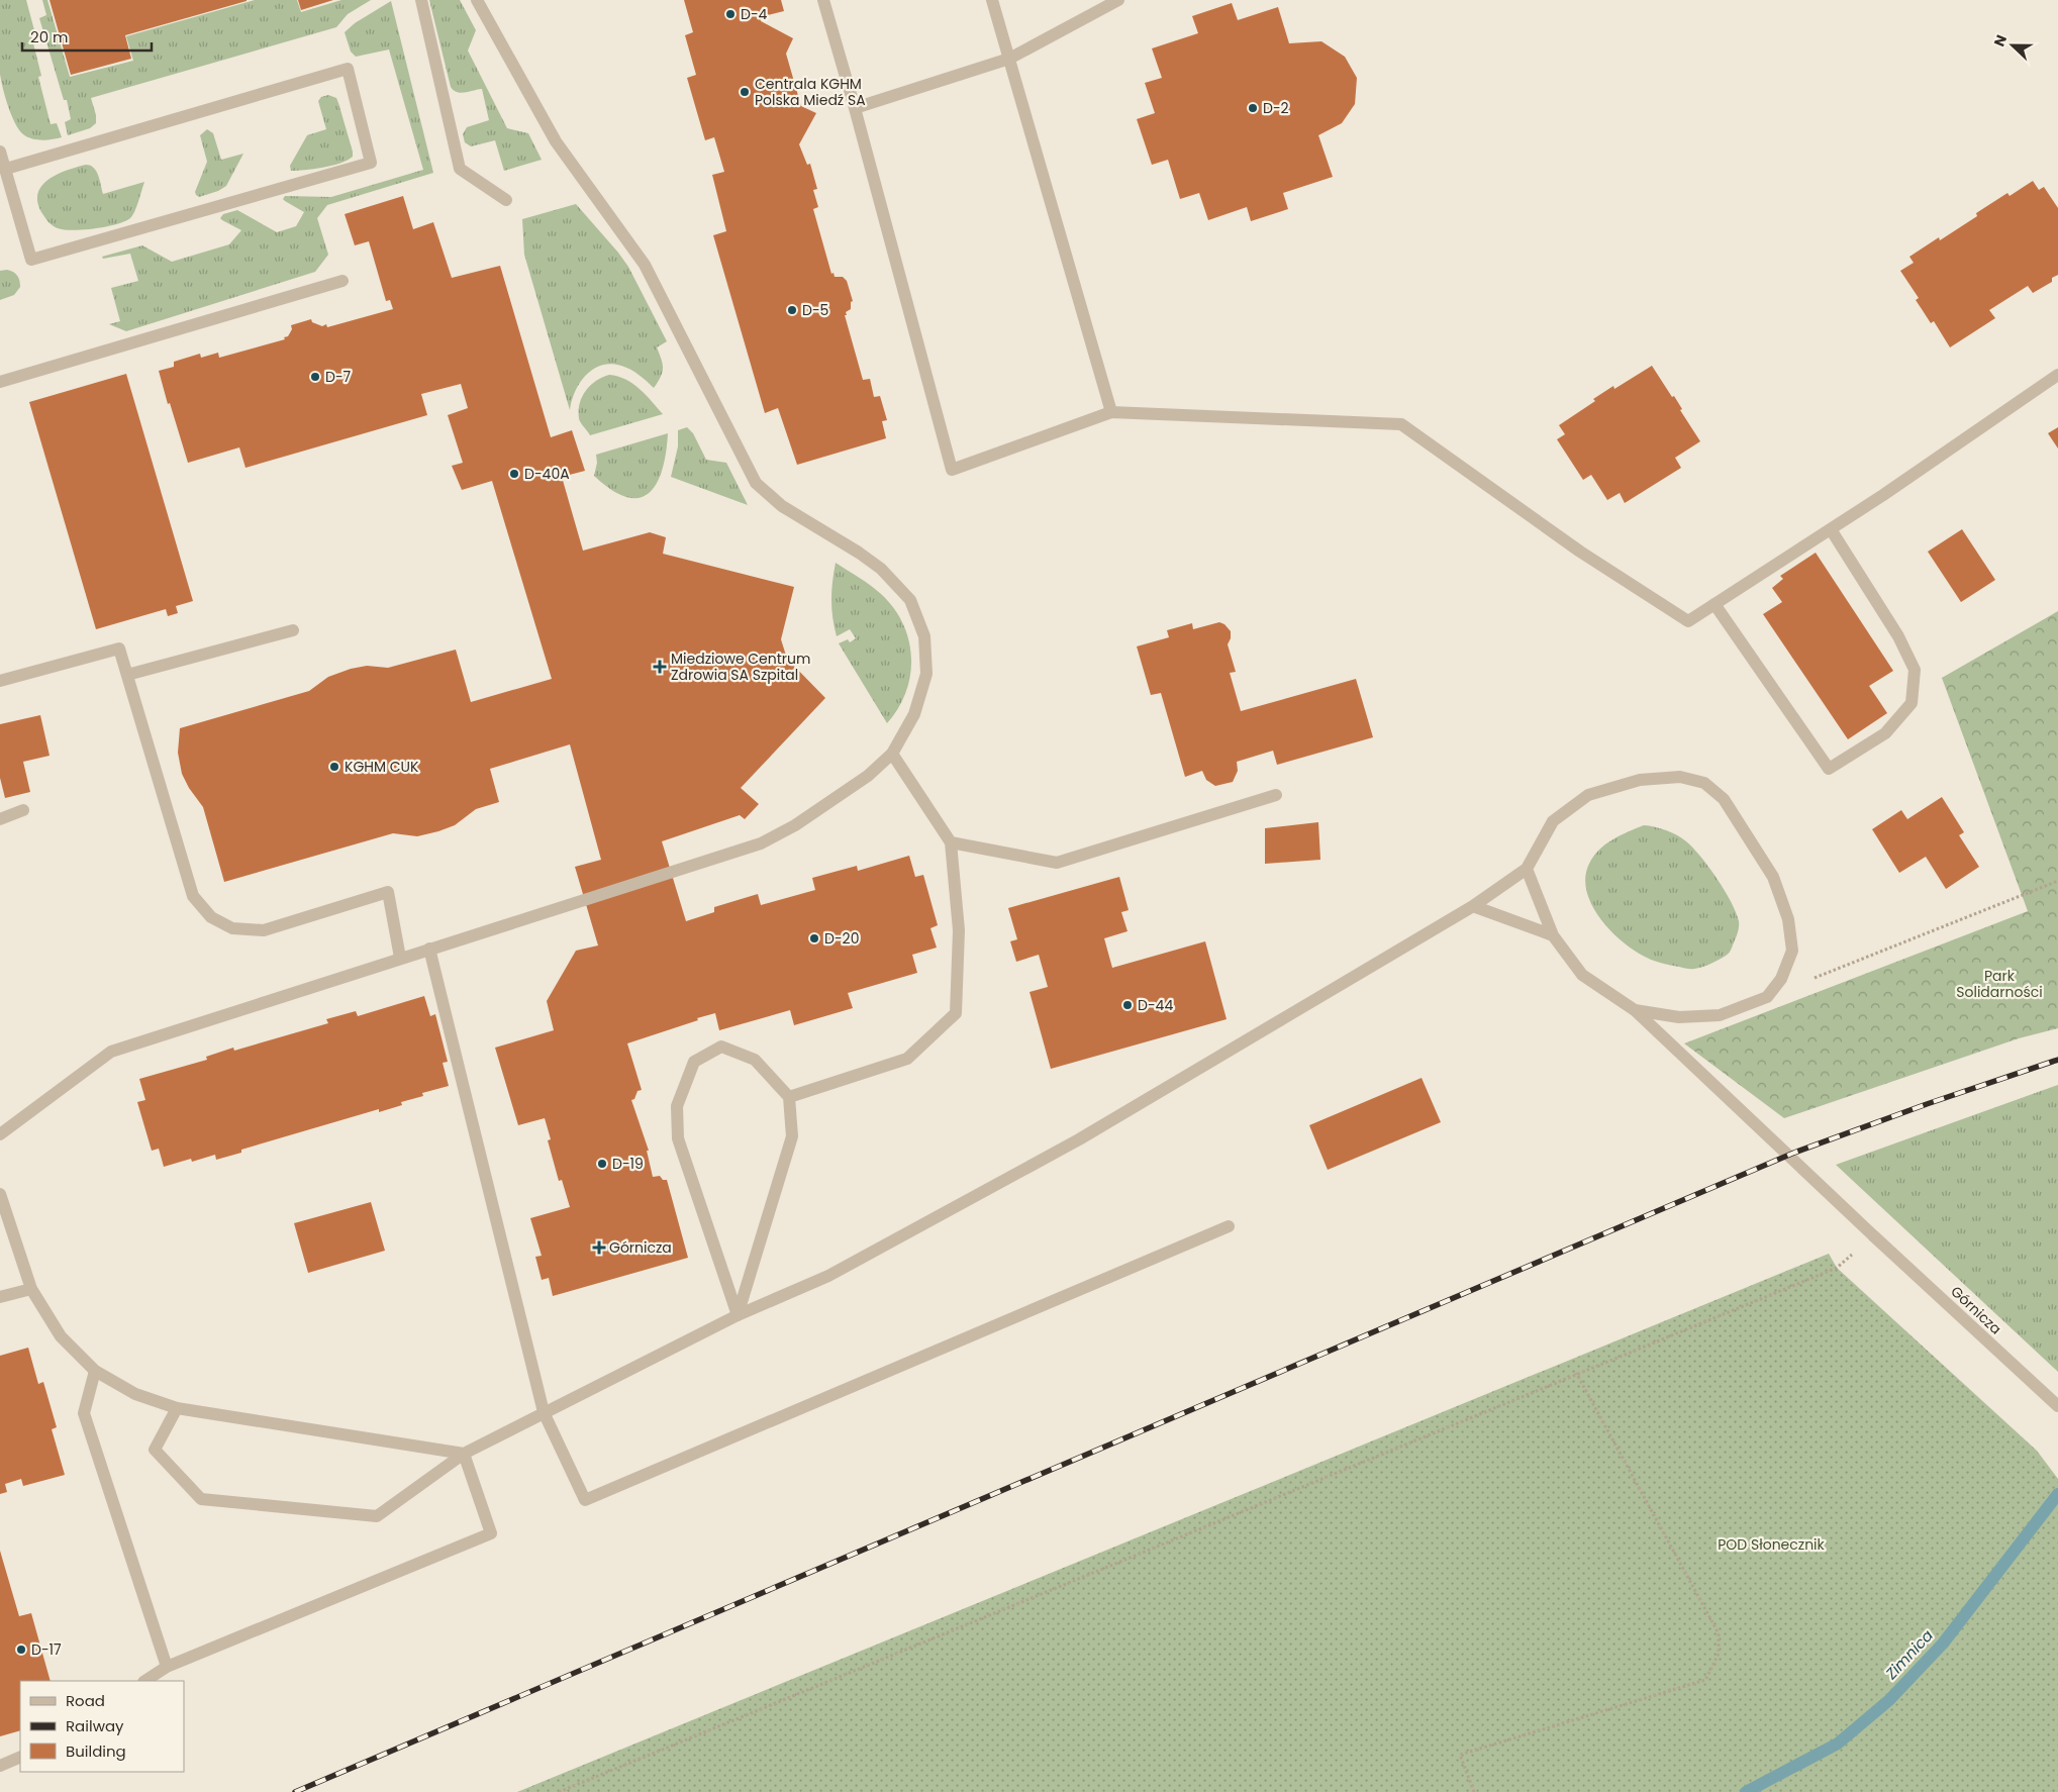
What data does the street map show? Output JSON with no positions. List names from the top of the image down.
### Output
{
  "streets": {
    "street": ["Górnicza"]
  },
  "water": ["Zimnica"],
  "parks": ["Park Solidarności", "POD Słonecznik"],
  "places": {
    "other": [
      "D-4",
      "Centrala KGHM Polska Miedź SA",
      "D-2",
      "D-5",
      "D-7",
      "D-40A",
      "KGHM CUK",
      "D-20",
      "D-44",
      "D-19",
      "D-17"
    ],
    "health": ["Miedziowe Centrum Zdrowia SA Szpital", "Górnicza"]
  },
  "legend": ["Road", "Railway", "Building"],
  "scale_bar": "20 m",
  "north": "left"
}
